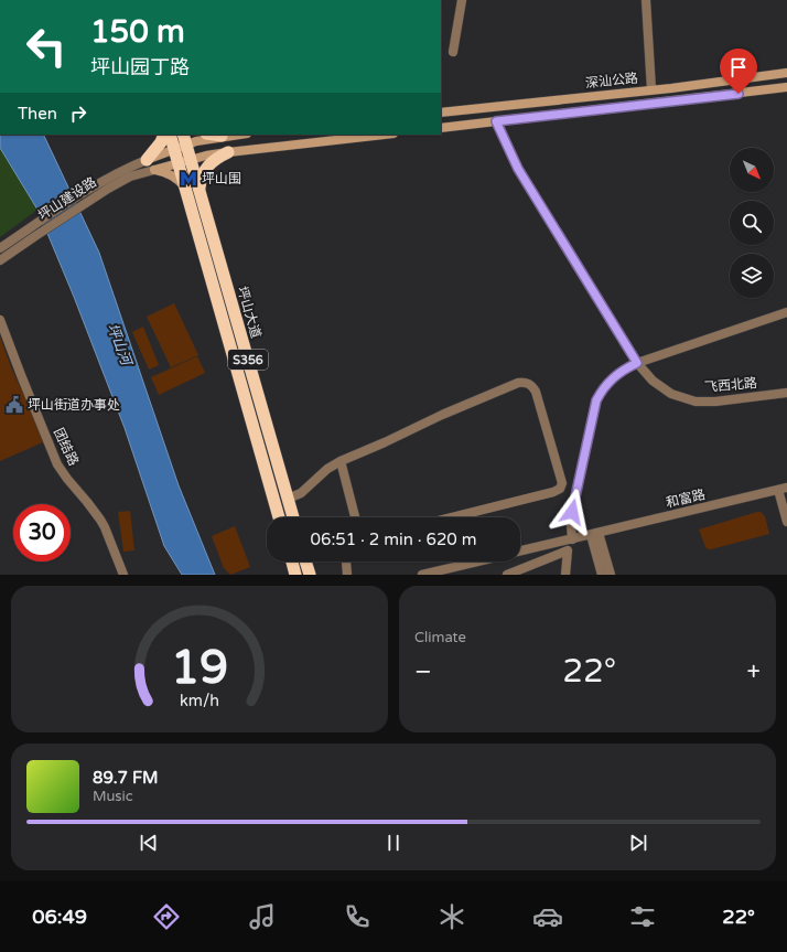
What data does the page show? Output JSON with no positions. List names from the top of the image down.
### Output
{
  "streets": {
    "highway": ["坪山大道", "S356"],
    "main road": ["深汕公路"],
    "street": [
      "坪山建设路",
      "飞西北路",
      "团结路",
      "和富路"
    ]
  },
  "crossings": [
    ["深汕公路", "飞西北路"]
  ],
  "water": ["坪山河"],
  "places": {
    "metro station": ["坪山围"],
    "public building": ["坪山街道办事处"]
  },
  "north": "bottom right",
  "page": {
    "turn": ["150 m", "坪山园丁路"],
    "then": "Then",
    "limit": "30",
    "trip": "06:51 · 2 min · 620 m",
    "tile": "Climate",
    "heat": ["−", "22°", "+"],
    "song": ["89.7 FM", "Music"],
    "tabs": ["06:49", "22°"],
    "gauge": ["19", "km/h"]
  }
}
